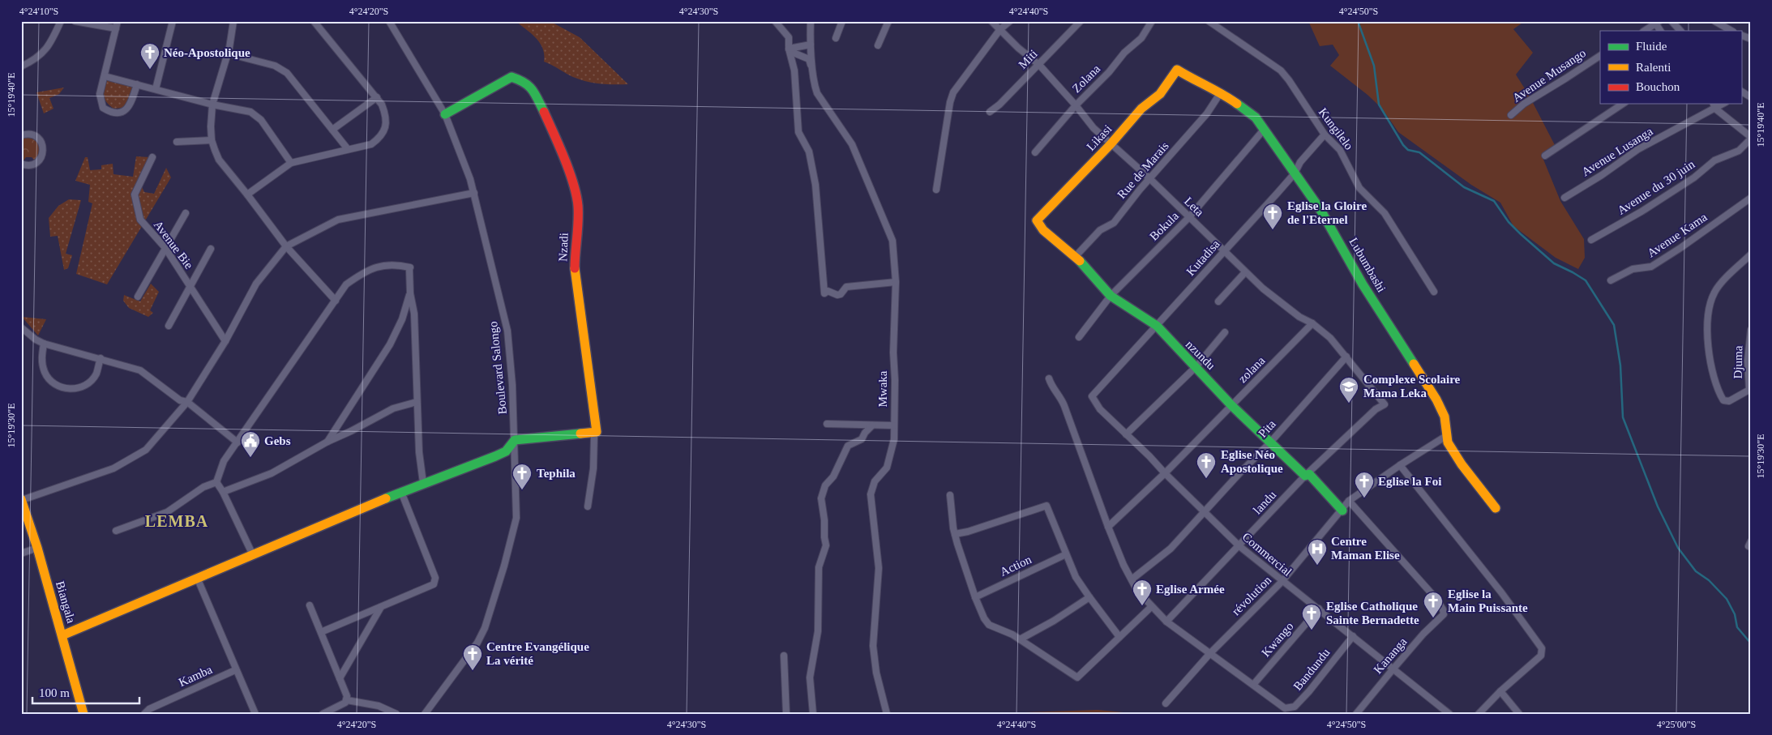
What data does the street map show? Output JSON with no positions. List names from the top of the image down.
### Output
{
  "streets": {
    "street": [
      "Miti",
      "Avenue Musango",
      "Zolana",
      "Kungilelo",
      "Likasi",
      "Avenue Lusanga",
      "Rue de Marais",
      "Avenue du 30 juin",
      "Leta",
      "Bokula",
      "Avenue Kama",
      "Avenue Bie",
      "Nzadi",
      "Kutadisa",
      "Lubumbashi",
      "nzundu",
      "Djuma",
      "Boulevard Salongo",
      "zolana",
      "Mwaka",
      "Pita",
      "landu",
      "Commercial",
      "Action",
      "révolution",
      "Biangala",
      "Kwango",
      "Kananga",
      "Bandundu",
      "Kamba"
    ]
  },
  "crossings": [
    ["Miti", "Leta"],
    ["Zolana", "Leta"],
    ["Kungilelo", "Kutadisa"],
    ["Likasi", "Leta"],
    ["Likasi", "Lubumbashi"],
    ["Likasi", "nzundu"],
    ["Rue de Marais", "Leta"],
    ["Rue de Marais", "Lubumbashi"],
    ["Rue de Marais", "nzundu"],
    ["Leta", "Bokula"],
    ["Leta", "Kutadisa"],
    ["Leta", "zolana"],
    ["Leta", "Pita"],
    ["Leta", "landu"],
    ["Bokula", "Lubumbashi"],
    ["Bokula", "nzundu"],
    ["Nzadi", "Boulevard Salongo"],
    ["Kutadisa", "Lubumbashi"],
    ["Kutadisa", "nzundu"],
    ["Kutadisa", "Commercial"],
    ["nzundu", "zolana"],
    ["nzundu", "Pita"],
    ["nzundu", "landu"],
    ["nzundu", "révolution"],
    ["zolana", "Commercial"],
    ["Pita", "Commercial"],
    ["landu", "Commercial"],
    ["Commercial", "révolution"],
    ["Commercial", "Kwango"],
    ["Commercial", "Kananga"],
    ["Commercial", "Bandundu"],
    ["révolution", "Kananga"],
    ["Kwango", "Bandundu"]
  ],
  "districts": ["LEMBA"],
  "places": {
    "church": [
      "Néo-Apostolique",
      "Eglise la Gloire de l'Eternel",
      "Eglise Néo Apostolique",
      "Tephila",
      "Eglise la Foi",
      "Eglise Armée",
      "Eglise la Main Puissante",
      "Eglise Catholique Sainte Bernadette",
      "Centre Evangélique La vérité"
    ],
    "school or university": ["Complexe Scolaire Mama Leka"],
    "public building": ["Gebs"],
    "hospital": ["Centre Maman Elise"]
  },
  "legend": ["Fluide", "Ralenti", "Bouchon"],
  "scale_bar": "100 m",
  "coordinates": [
    "4°24'10\"S",
    "4°24'20\"S",
    "4°24'30\"S",
    "4°24'40\"S",
    "4°24'50\"S",
    "15°19'40\"E",
    "15°19'30\"E",
    "4°25'00\"S"
  ]
}
